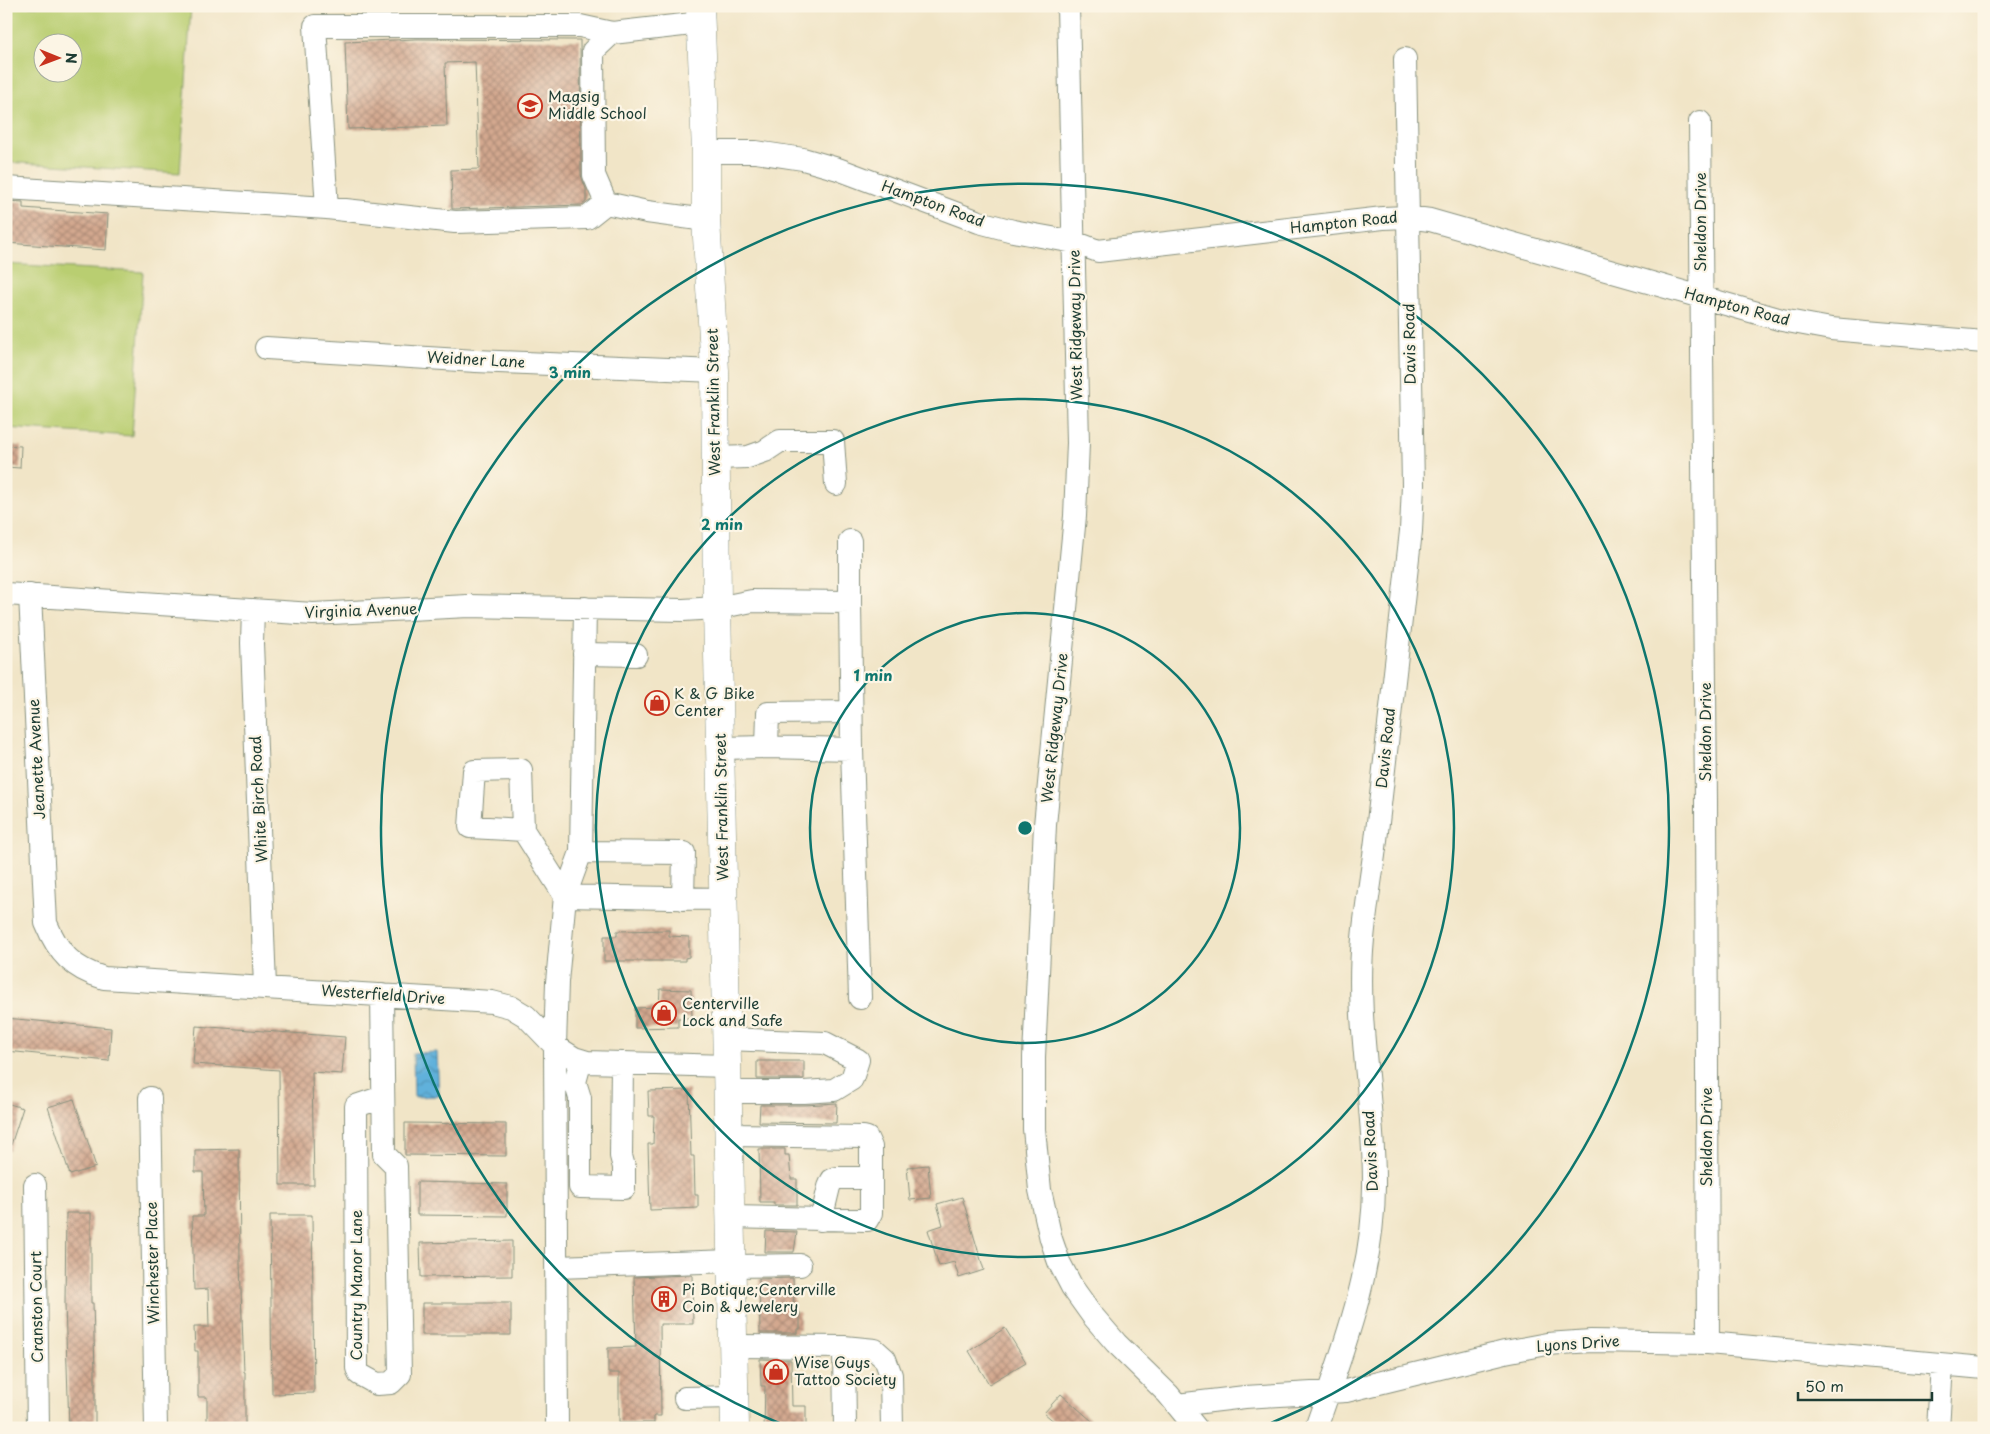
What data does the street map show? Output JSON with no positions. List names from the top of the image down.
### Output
{
  "streets": {
    "main road": ["West Franklin Street"],
    "street": [
      "Hampton Road",
      "Sheldon Drive",
      "West Ridgeway Drive",
      "Davis Road",
      "Weidner Lane",
      "Virginia Avenue",
      "Jeanette Avenue",
      "White Birch Road",
      "Westerfield Drive",
      "Winchester Place",
      "Country Manor Lane",
      "Cranston Court",
      "Lyons Drive"
    ]
  },
  "crossings": [
    ["Hampton Road", "Sheldon Drive"],
    ["Hampton Road", "West Ridgeway Drive"],
    ["Hampton Road", "Davis Road"],
    ["Hampton Road", "West Franklin Street"],
    ["Sheldon Drive", "Lyons Drive"],
    ["West Ridgeway Drive", "Lyons Drive"],
    ["Davis Road", "Lyons Drive"],
    ["Weidner Lane", "West Franklin Street"],
    ["West Franklin Street", "Virginia Avenue"],
    ["West Franklin Street", "Westerfield Drive"],
    ["Virginia Avenue", "Jeanette Avenue"],
    ["Virginia Avenue", "White Birch Road"],
    ["Jeanette Avenue", "Westerfield Drive"],
    ["White Birch Road", "Westerfield Drive"],
    ["Westerfield Drive", "Country Manor Lane"]
  ],
  "places": {
    "school or university": ["Magsig Middle School"],
    "shop": ["K & G Bike Center", "Centerville Lock and Safe", "Wise Guys Tattoo Society"],
    "building": ["Pi Botique;Centerville Coin & Jewelery"]
  },
  "scale_bar": "50 m",
  "north": "right",
  "rings": ["3 min", "2 min", "1 min"]
}
